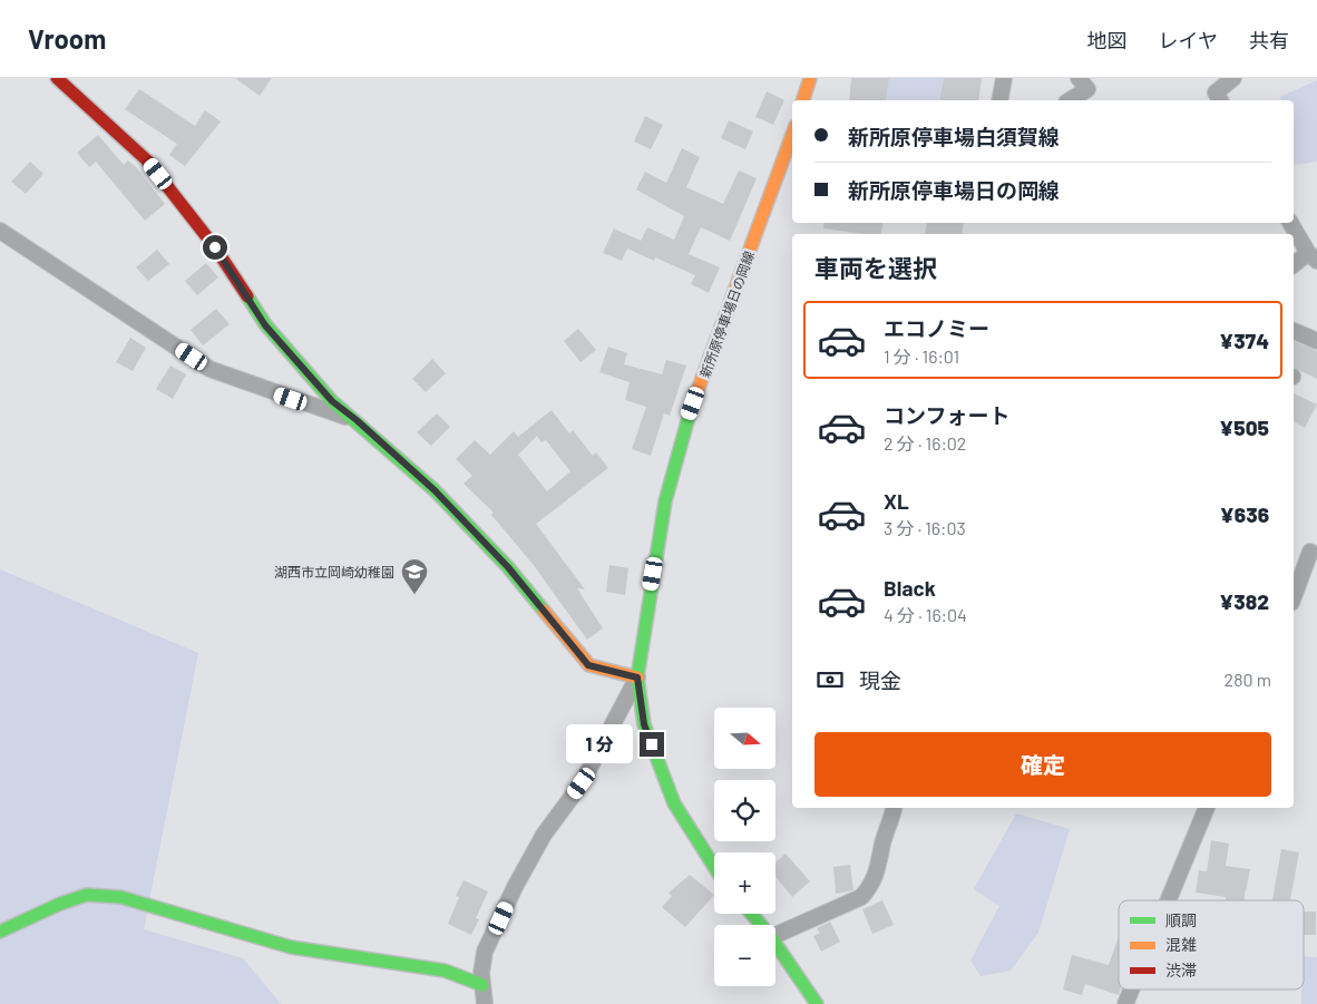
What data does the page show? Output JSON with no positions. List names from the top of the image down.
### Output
{
  "streets": {
    "main road": ["新所原停車場日の岡線"]
  },
  "places": {
    "school or university": ["湖西市立岡崎幼稚園"]
  },
  "legend": ["順調", "混雑", "渋滞"],
  "north": "right",
  "page": {
    "header": "Vroom",
    "nav": ["地図", "レイヤ", "共有"],
    "banner": ["新所原停車場白須賀線", "新所原停車場日の岡線"],
    "heading": "車両を選択",
    "list": [
      {
        "name": "エコノミー",
        "note": "1 分 · 16:01",
        "value": "¥374"
      },
      {
        "name": "コンフォート",
        "note": "2 分 · 16:02",
        "value": "¥505"
      },
      {
        "name": "XL",
        "note": "3 分 · 16:03",
        "value": "¥636"
      },
      {
        "name": "Black",
        "note": "4 分 · 16:04",
        "value": "¥382"
      }
    ],
    "pay": ["現金", "280 m"],
    "map_buttons": ["+", "−"],
    "buttons": "確定",
    "bubble": "1 分"
  }
}
